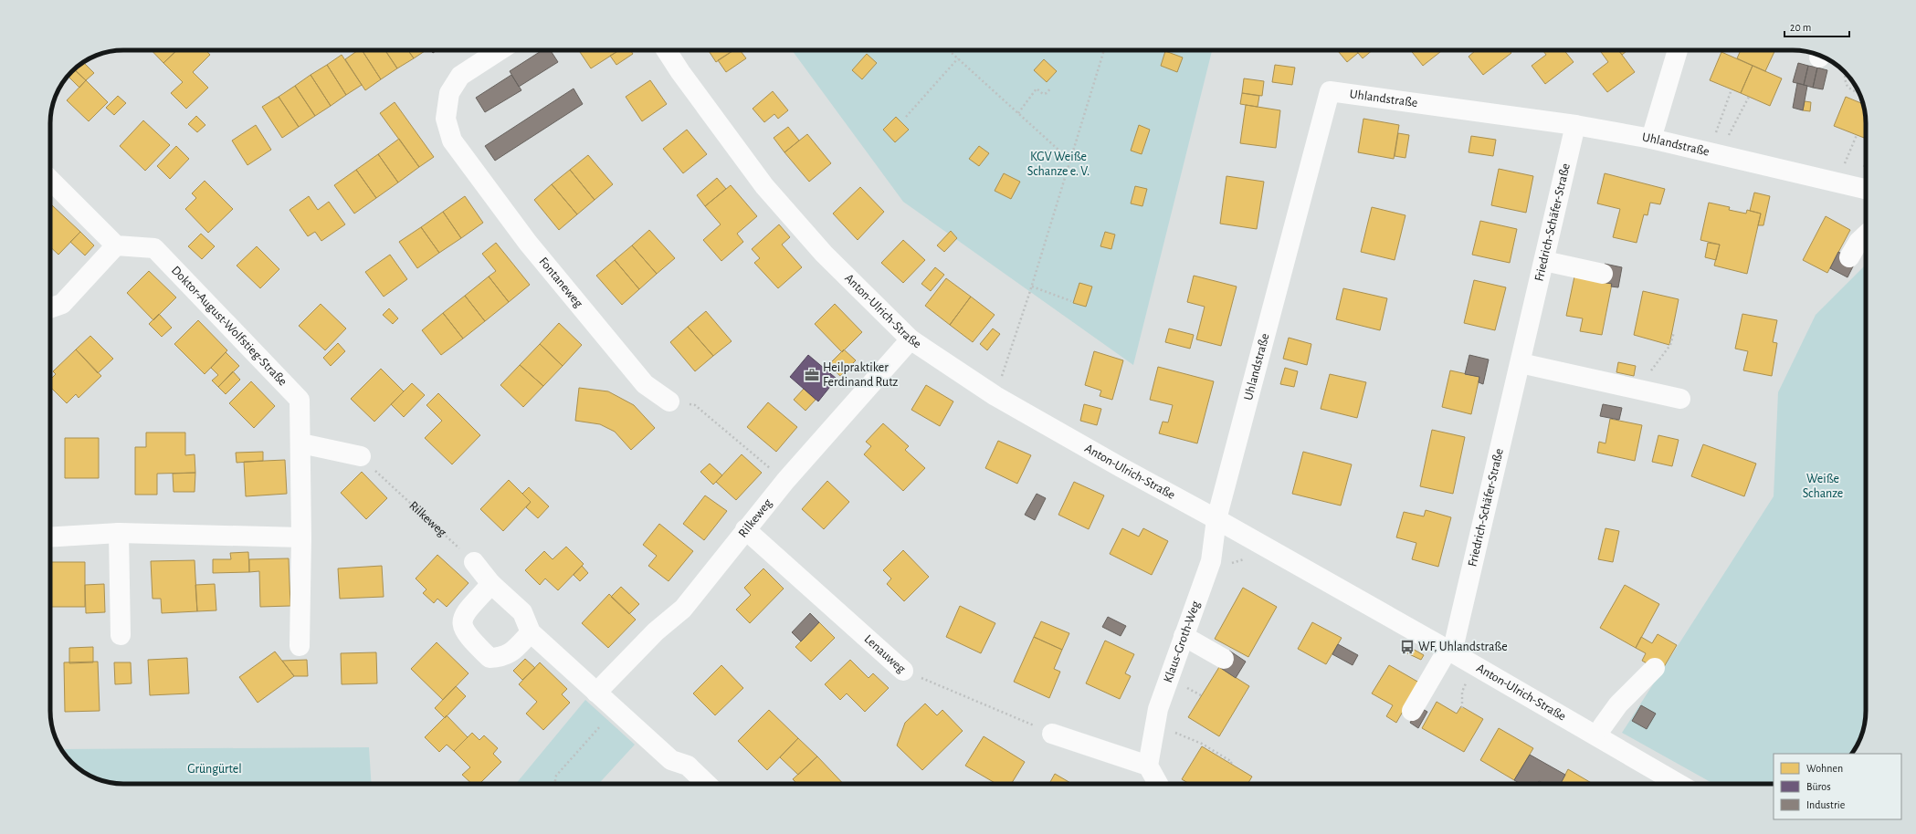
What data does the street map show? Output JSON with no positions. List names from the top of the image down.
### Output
{
  "streets": {
    "street": [
      "Uhlandstraße",
      "Friedrich-Schäfer-Straße",
      "Fontaneweg",
      "Anton-Ulrich-Straße",
      "Doktor-August-Wolfstieg-Straße",
      "Rilkeweg",
      "Klaus-Groth-Weg",
      "Lenauweg"
    ]
  },
  "crossings": [
    ["Uhlandstraße", "Friedrich-Schäfer-Straße"],
    ["Uhlandstraße", "Anton-Ulrich-Straße"],
    ["Uhlandstraße", "Klaus-Groth-Weg"],
    ["Friedrich-Schäfer-Straße", "Anton-Ulrich-Straße"],
    ["Anton-Ulrich-Straße", "Rilkeweg"],
    ["Anton-Ulrich-Straße", "Klaus-Groth-Weg"],
    ["Rilkeweg", "Lenauweg"]
  ],
  "parks": ["KGV Weiße Schanze e. V.", "Weiße Schanze", "Grüngürtel"],
  "places": {
    "office": ["Heilpraktiker Ferdinand Rutz"],
    "bus stop": ["WF, Uhlandstraße"]
  },
  "legend": ["Wohnen", "Büros", "Industrie"],
  "scale_bar": "20 m"
}
